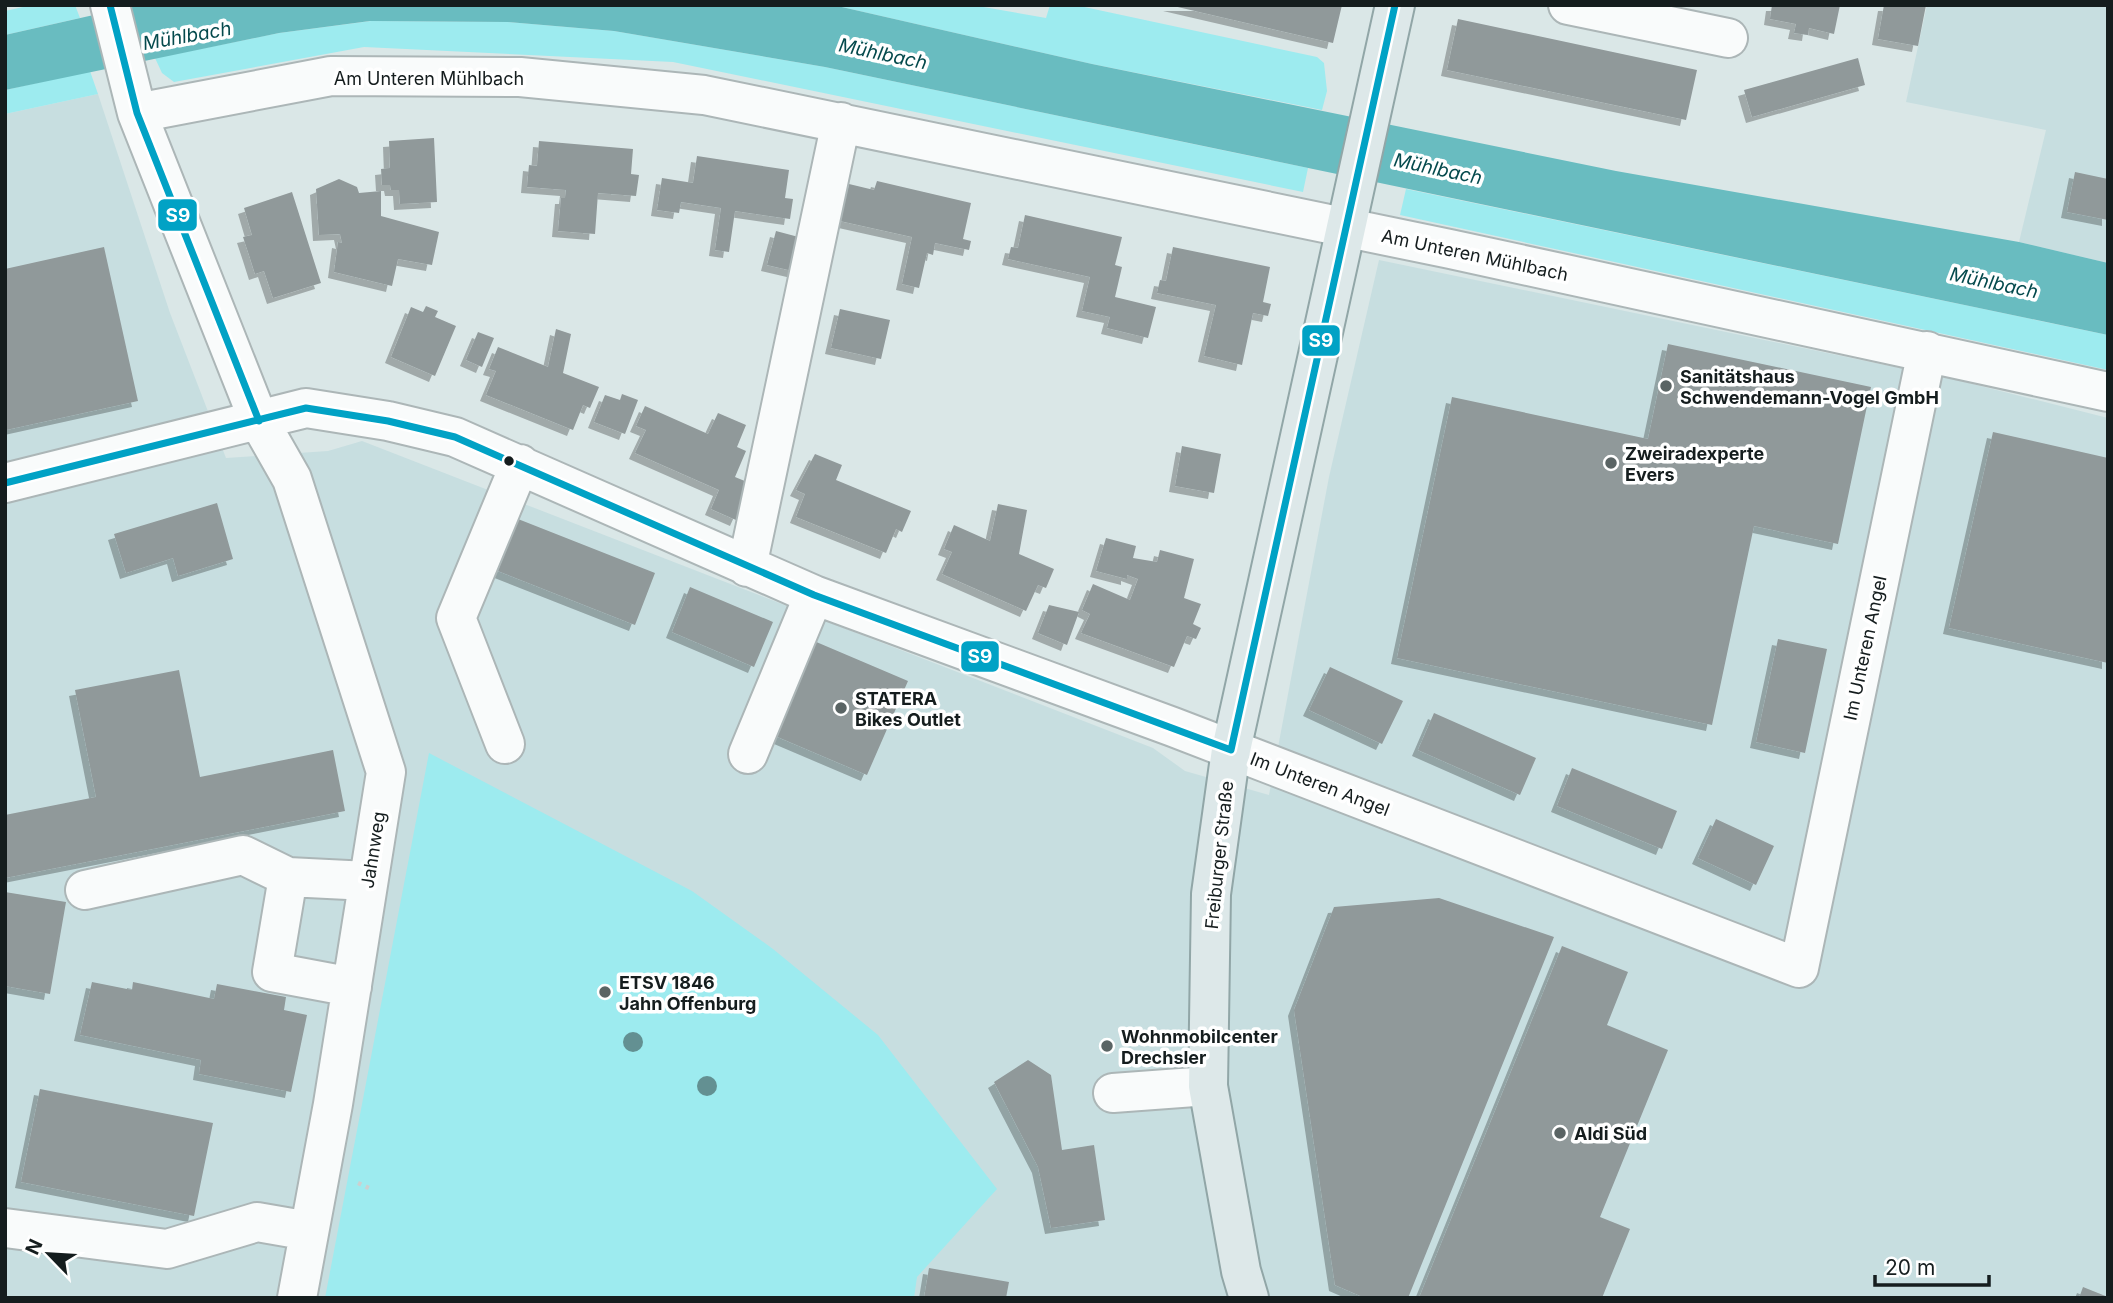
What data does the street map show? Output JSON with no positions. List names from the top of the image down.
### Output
{
  "streets": {
    "main road": ["Freiburger Straße"],
    "street": ["Am Unteren Mühlbach", "Im Unteren Angel", "Jahnweg"]
  },
  "crossings": [
    ["Am Unteren Mühlbach", "Im Unteren Angel"],
    ["Am Unteren Mühlbach", "Freiburger Straße"],
    ["Im Unteren Angel", "Jahnweg"],
    ["Im Unteren Angel", "Freiburger Straße"]
  ],
  "water": ["Mühlbach"],
  "places": [
    "Sanitätshaus Schwendemann-Vogel GmbH",
    "Zweiradexperte Evers",
    "STATERA Bikes Outlet",
    "ETSV 1846 Jahn Offenburg",
    "Wohnmobilcenter Drechsler",
    "Aldi Süd"
  ],
  "lines": ["transit line S9"],
  "scale_bar": "20 m",
  "north": "top left"
}
